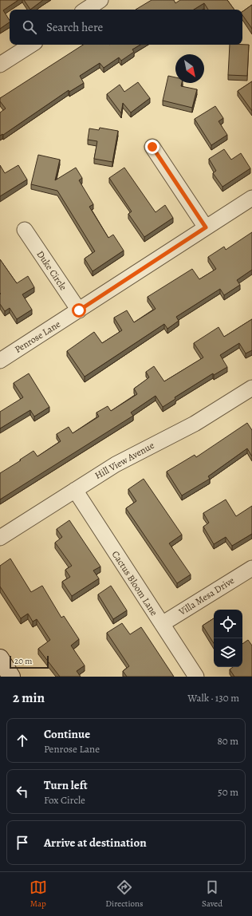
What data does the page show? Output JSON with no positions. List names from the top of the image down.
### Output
{
  "streets": {
    "street": [
      "Duke Circle",
      "Penrose Lane",
      "Hill View Avenue",
      "Cactus Bloom Lane",
      "Villa Mesa Drive"
    ]
  },
  "crossings": [
    ["Duke Circle", "Penrose Lane"],
    ["Hill View Avenue", "Cactus Bloom Lane"],
    ["Cactus Bloom Lane", "Villa Mesa Drive"]
  ],
  "scale_bar": "20 m",
  "north": "bottom right",
  "page": {
    "search": "Search here",
    "scale": "20 m",
    "heading": ["2 min", "Walk · 130 m"],
    "list": [
      ["Continue", "Penrose Lane", "80 m"],
      ["Turn left", "Fox Circle", "50 m"],
      "Arrive at destination"
    ],
    "nav": ["Map", "Directions", "Saved"]
  }
}
